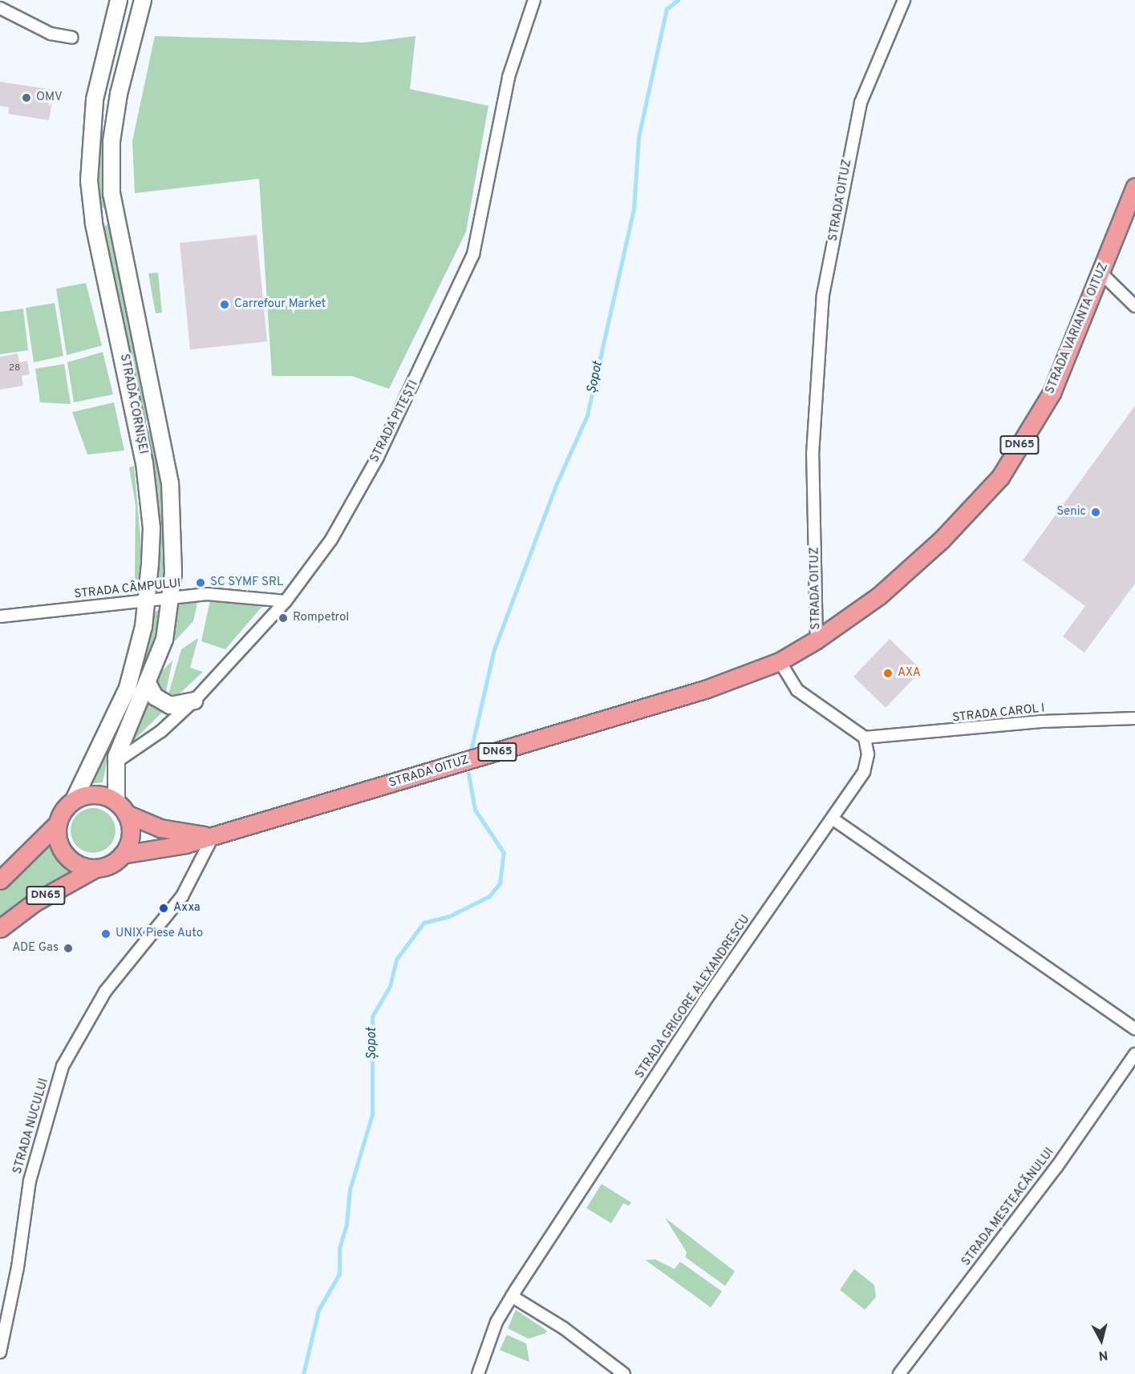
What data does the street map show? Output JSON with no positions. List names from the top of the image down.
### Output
{
  "streets": {
    "main road": ["STRADA OITUZ", "STRADA VARIANTA OITUZ", "DN65"],
    "street": [
      "STRADA CORNIȘEI",
      "STRADA PITEȘTI",
      "STRADA CÂMPULUI",
      "STRADA CAROL I",
      "STRADA GRIGORE ALEXANDRESCU",
      "STRADA NUCULUI",
      "STRADA MESTEACĂNULUI"
    ]
  },
  "crossings": [
    ["STRADA OITUZ", "STRADA VARIANTA OITUZ"],
    ["STRADA OITUZ", "STRADA CORNIȘEI"],
    ["STRADA OITUZ", "DN65"],
    ["STRADA OITUZ", "STRADA NUCULUI"],
    ["STRADA CORNIȘEI", "STRADA PITEȘTI"],
    ["STRADA CORNIȘEI", "DN65"],
    ["STRADA CORNIȘEI", "STRADA CÂMPULUI"],
    ["STRADA PITEȘTI", "STRADA CÂMPULUI"],
    ["STRADA CAROL I", "STRADA GRIGORE ALEXANDRESCU"]
  ],
  "water": ["Șopot"],
  "places": [
    "OMV",
    "Carrefour Market",
    "Senic",
    "SC SYMF SRL",
    "Rompetrol",
    "AXA",
    "Axxa",
    "UNIX Piese Auto",
    "ADE Gas"
  ],
  "house_numbers": ["28"],
  "north": "bottom"
}
